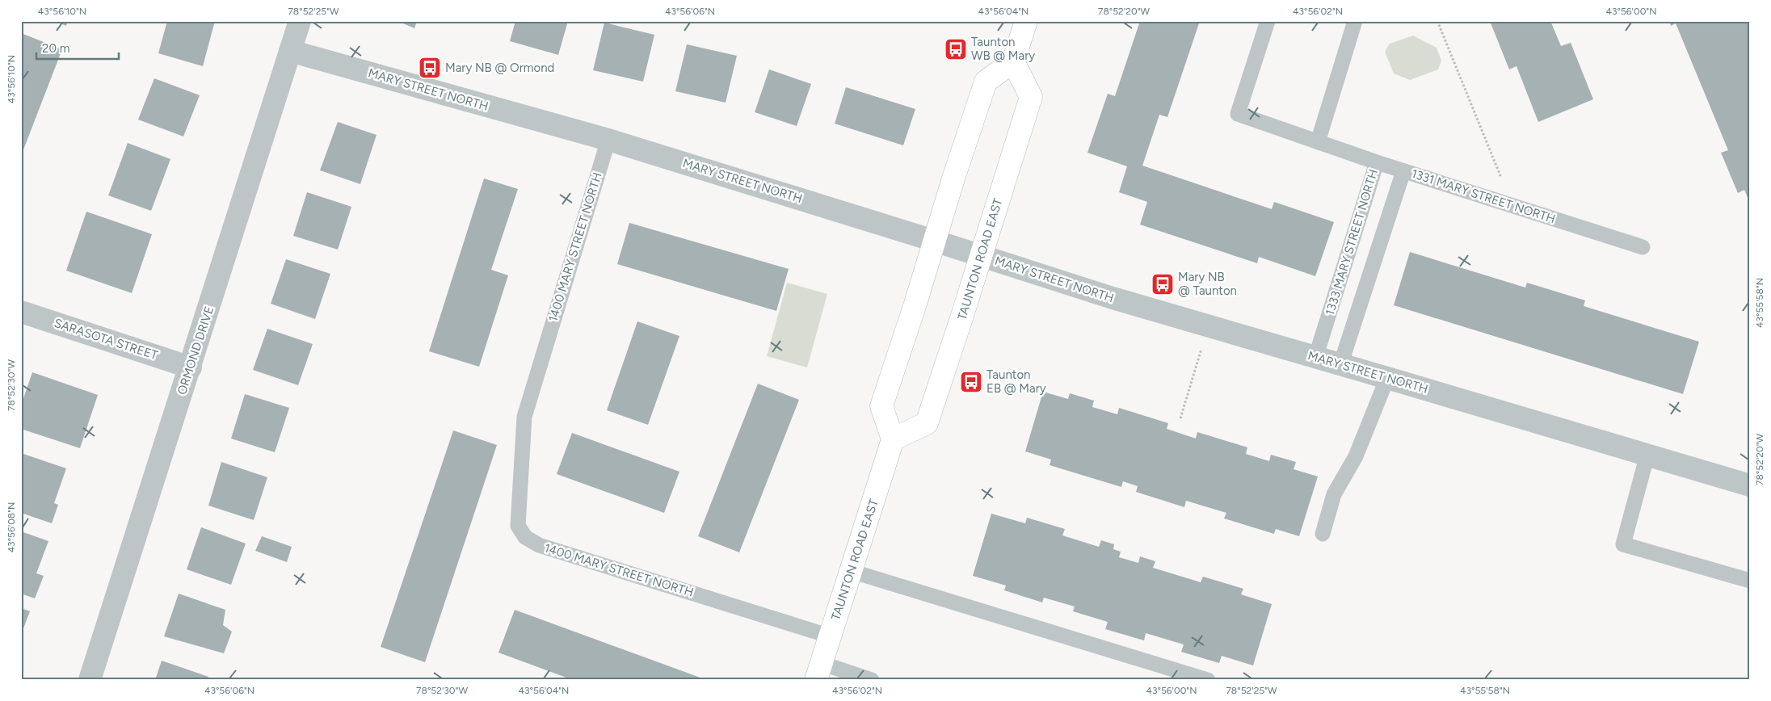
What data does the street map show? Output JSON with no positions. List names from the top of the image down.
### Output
{
  "streets": {
    "main road": ["TAUNTON ROAD EAST"],
    "street": ["MARY STREET NORTH", "SARASOTA STREET", "ORMOND DRIVE"],
    "lane": ["1331 MARY STREET NORTH", "1333 MARY STREET NORTH", "1400 MARY STREET NORTH"]
  },
  "crossings": [
    ["MARY STREET NORTH", "1331 MARY STREET NORTH"],
    ["MARY STREET NORTH", "1333 MARY STREET NORTH"],
    ["MARY STREET NORTH", "1400 MARY STREET NORTH"],
    ["MARY STREET NORTH", "TAUNTON ROAD EAST"],
    ["MARY STREET NORTH", "ORMOND DRIVE"],
    ["1400 MARY STREET NORTH", "TAUNTON ROAD EAST"],
    ["SARASOTA STREET", "ORMOND DRIVE"]
  ],
  "places": {
    "bus stop": [
      "Taunton WB @ Mary",
      "Mary NB @ Ormond",
      "Mary NB @ Taunton",
      "Taunton EB @ Mary"
    ]
  },
  "scale_bar": "20 m",
  "coordinates": [
    "43°56'10\"N",
    "78°52'25\"W",
    "43°56'06\"N",
    "43°56'04\"N",
    "78°52'20\"W",
    "43°56'02\"N",
    "43°56'00\"N",
    "43°55'58\"N",
    "78°52'30\"W",
    "43°56'08\"N"
  ]
}
